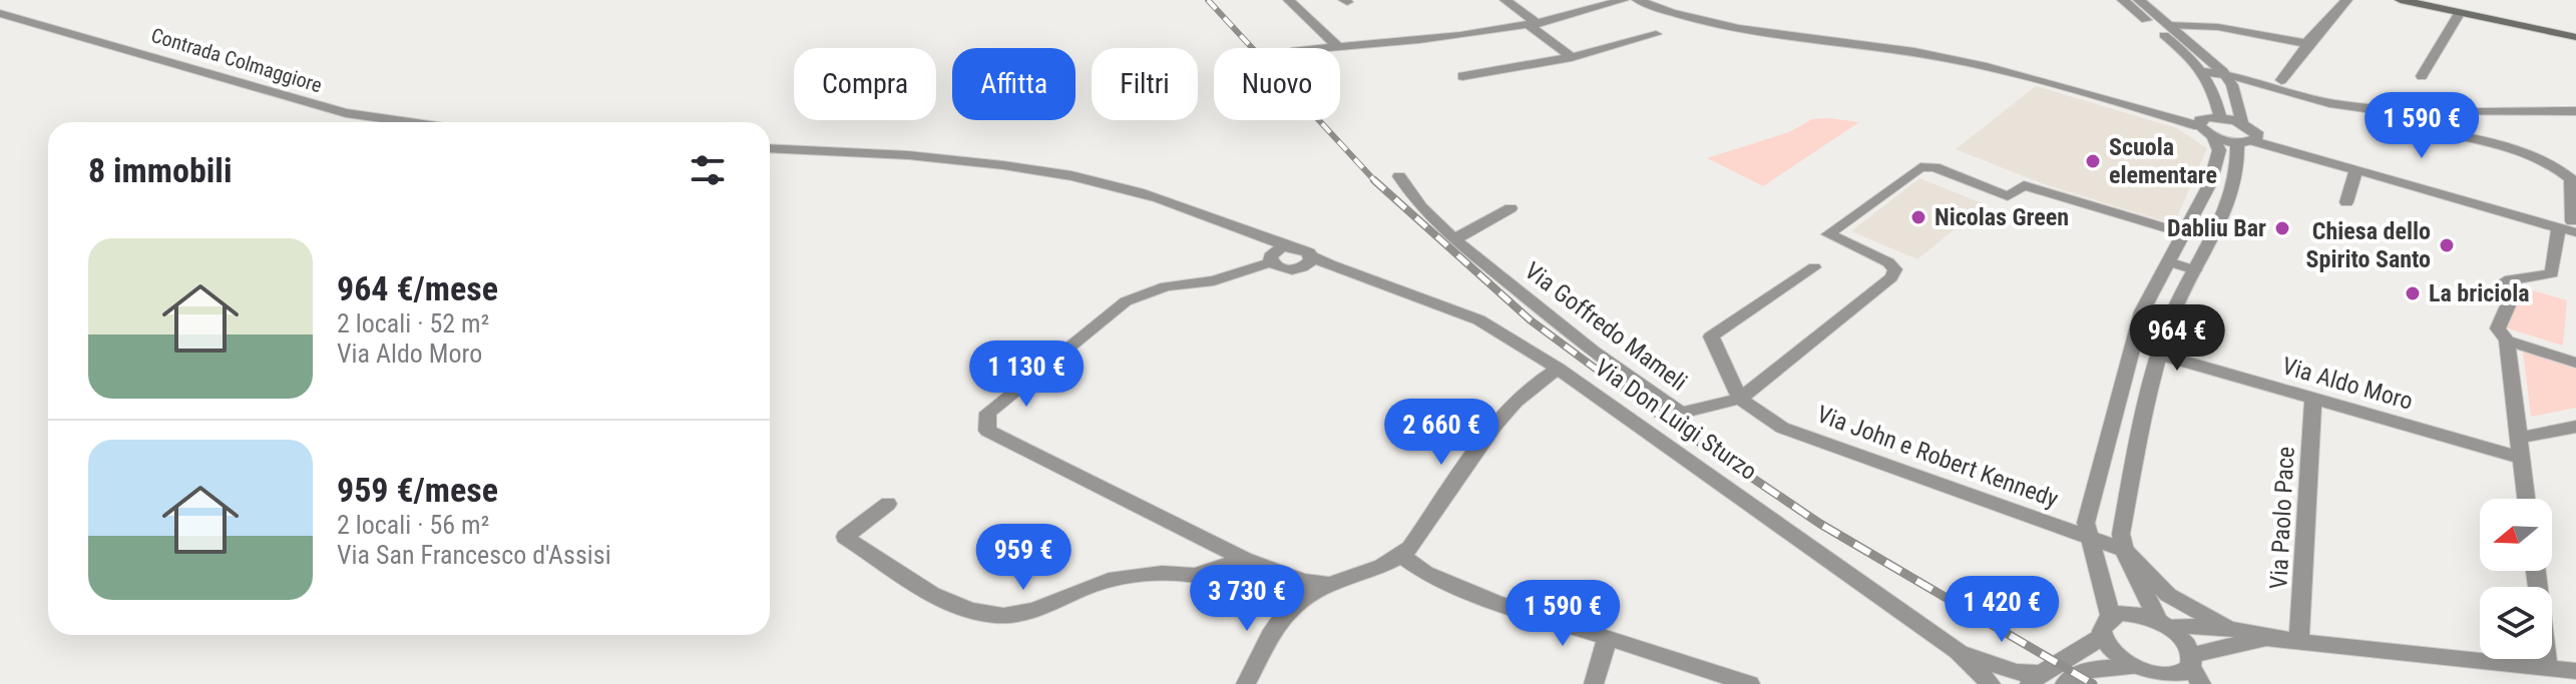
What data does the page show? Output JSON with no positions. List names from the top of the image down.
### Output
{
  "streets": {
    "street": [
      "Contrada Colmaggiore",
      "Via Goffredo Mameli",
      "Via Aldo Moro",
      "Via Don Luigi Sturzo",
      "Via John e Robert Kennedy",
      "Via Paolo Pace"
    ]
  },
  "crossings": [
    ["Via Goffredo Mameli", "Via John e Robert Kennedy"],
    ["Via Aldo Moro", "Via Paolo Pace"]
  ],
  "places": [
    "Scuola elementare",
    "Nicolas Green",
    "Dabliu Bar",
    "Chiesa dello Spirito Santo",
    "La briciola"
  ],
  "north": "left",
  "page": {
    "chip": [
      "Compra",
      "Affitta",
      "Filtri",
      "Nuovo"
    ],
    "price": [
      "1 590 €",
      "964 €",
      "1 130 €",
      "2 660 €",
      "959 €",
      "3 730 €",
      "1 420 €",
      "1 590 €"
    ],
    "heading": "8 immobili",
    "list": [
      {
        "name": "964 €/mese",
        "note": "2 locali · 52 m² · Via Aldo Moro"
      },
      {
        "name": "959 €/mese",
        "note": "2 locali · 56 m² · Via San Francesco d'Assisi"
      }
    ]
  }
}
